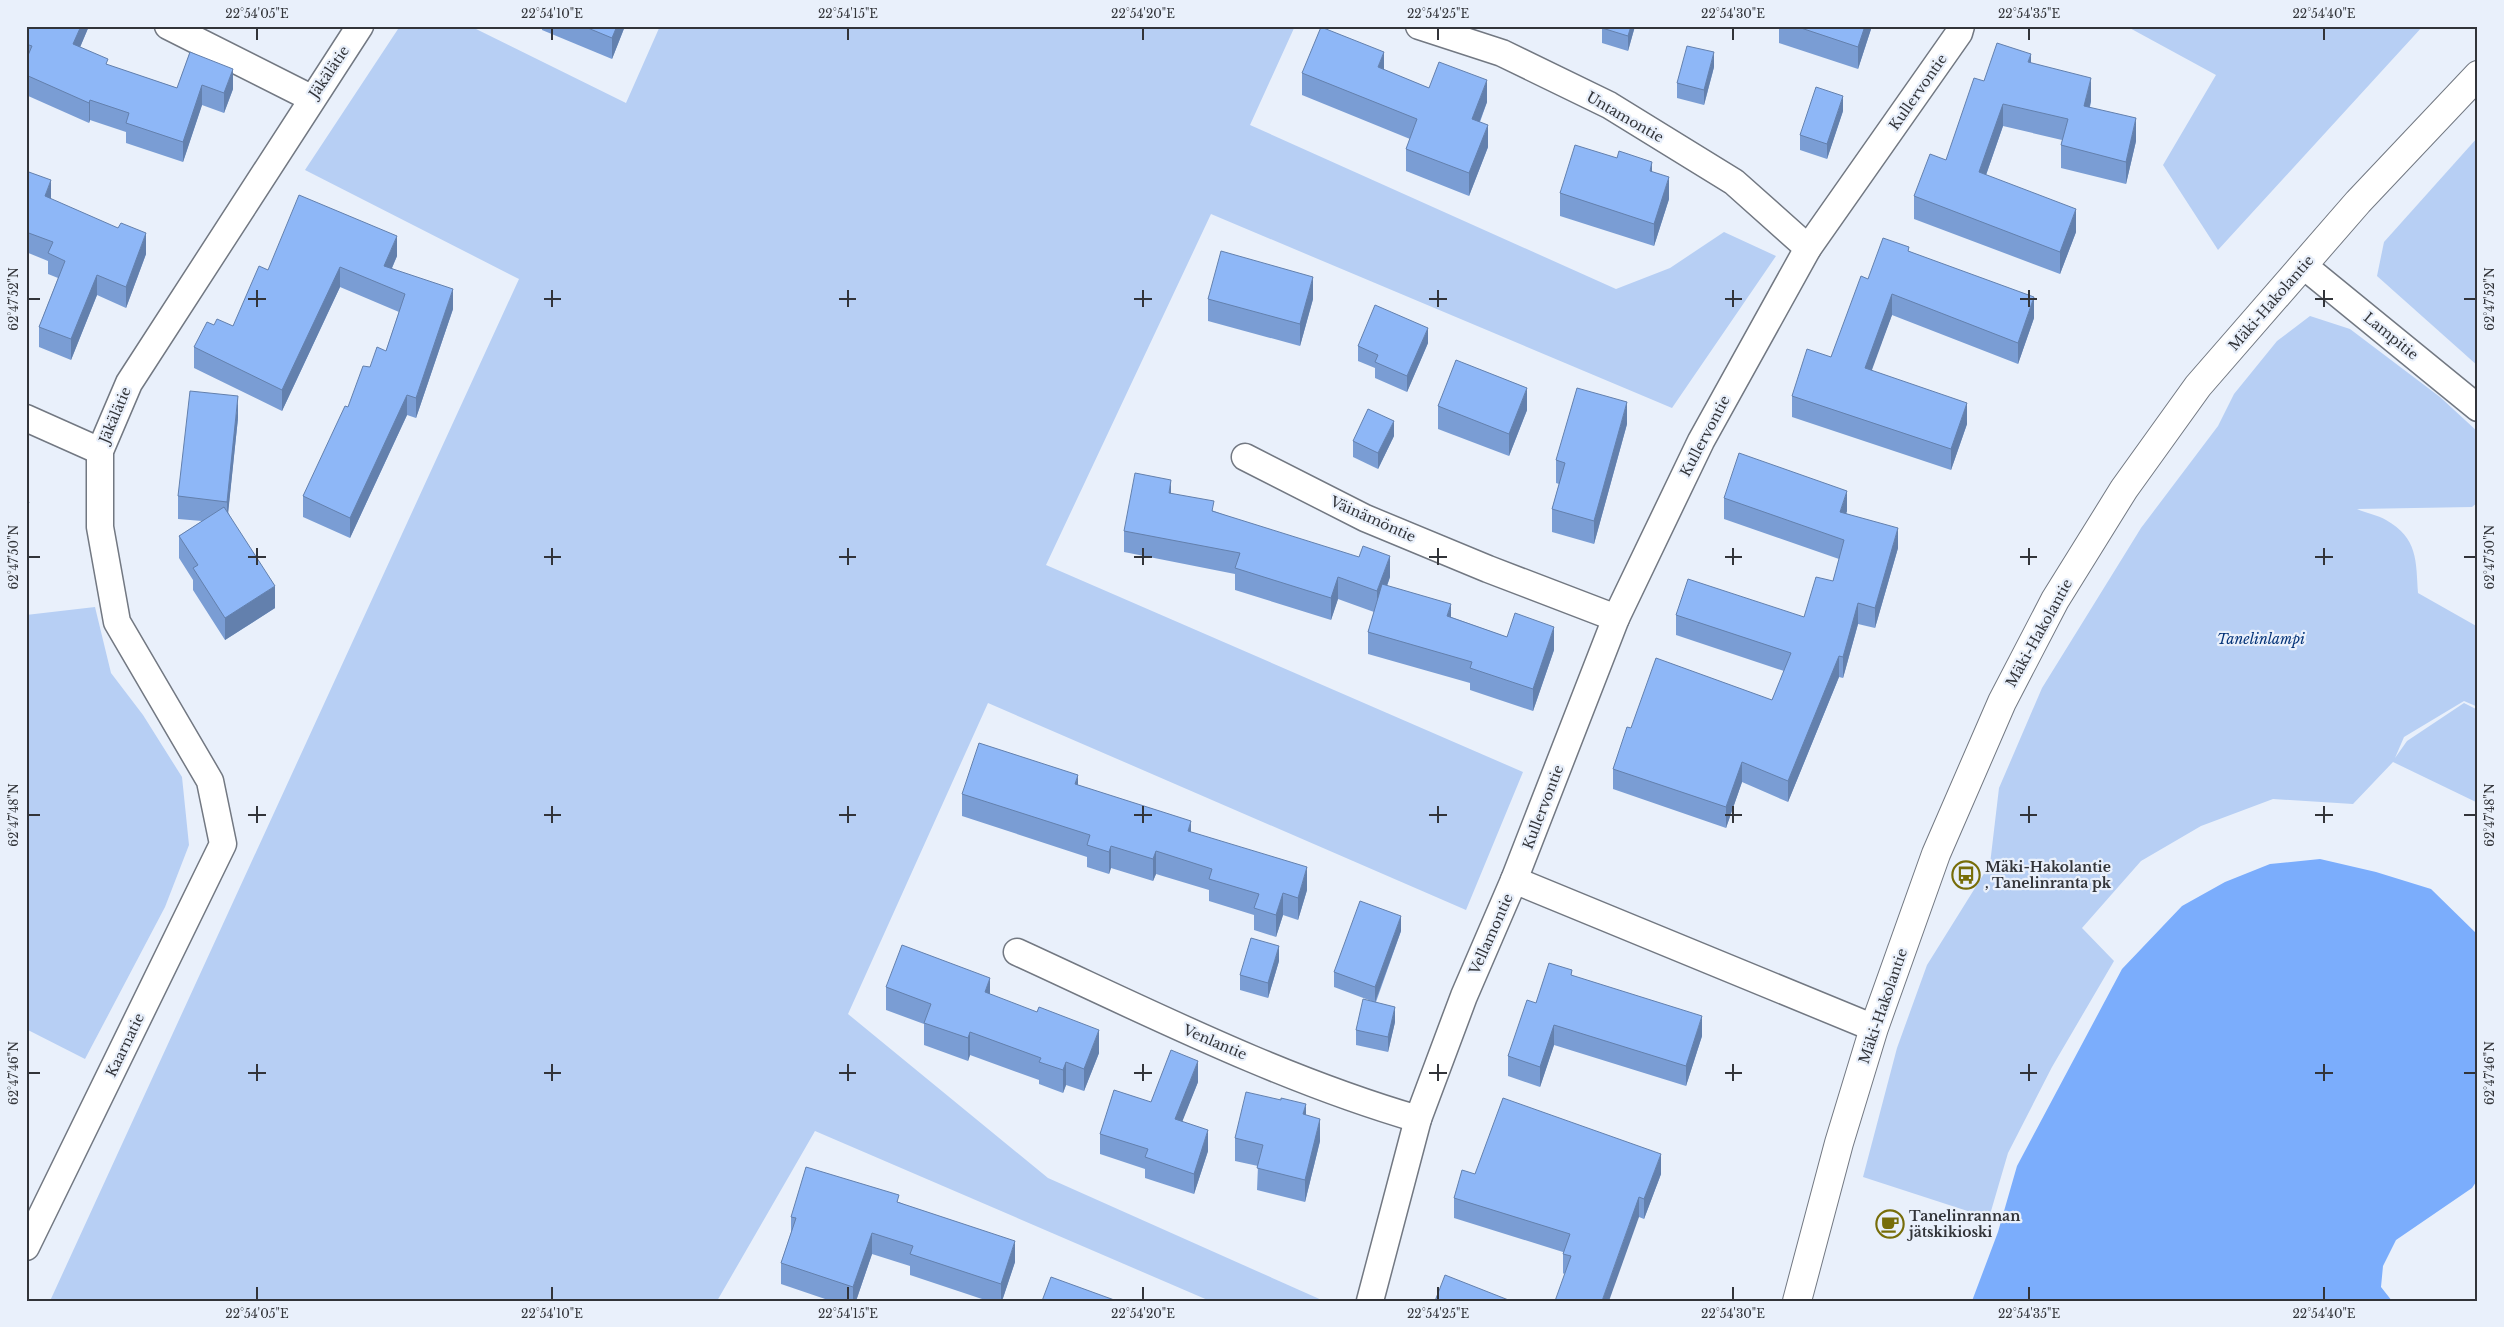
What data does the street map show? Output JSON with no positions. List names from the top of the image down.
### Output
{
  "streets": {
    "street": [
      "Jäkälätie",
      "Kullervontie",
      "Untamontie",
      "Mäki-Hakolantie",
      "Lampitie",
      "Väinämöntie",
      "Vellamontie",
      "Venlantie",
      "Kaarnatie"
    ]
  },
  "crossings": [
    ["Jäkälätie", "Kaarnatie"],
    ["Kullervontie", "Untamontie"],
    ["Kullervontie", "Väinämöntie"],
    ["Kullervontie", "Vellamontie"],
    ["Mäki-Hakolantie", "Lampitie"],
    ["Mäki-Hakolantie", "Vellamontie"],
    ["Vellamontie", "Venlantie"]
  ],
  "parks": ["Tanelinlampi"],
  "places": {
    "bus stop": ["Mäki-Hakolantie , Tanelinranta pk"],
    "cafe": ["Tanelinrannan jätskikioski"]
  },
  "coordinates": [
    "22°54'05\"E",
    "22°54'10\"E",
    "22°54'15\"E",
    "22°54'20\"E",
    "22°54'25\"E",
    "22°54'30\"E",
    "22°54'35\"E",
    "22°54'40\"E",
    "62°47'52\"N",
    "62°47'50\"N",
    "62°47'48\"N",
    "62°47'46\"N"
  ]
}
